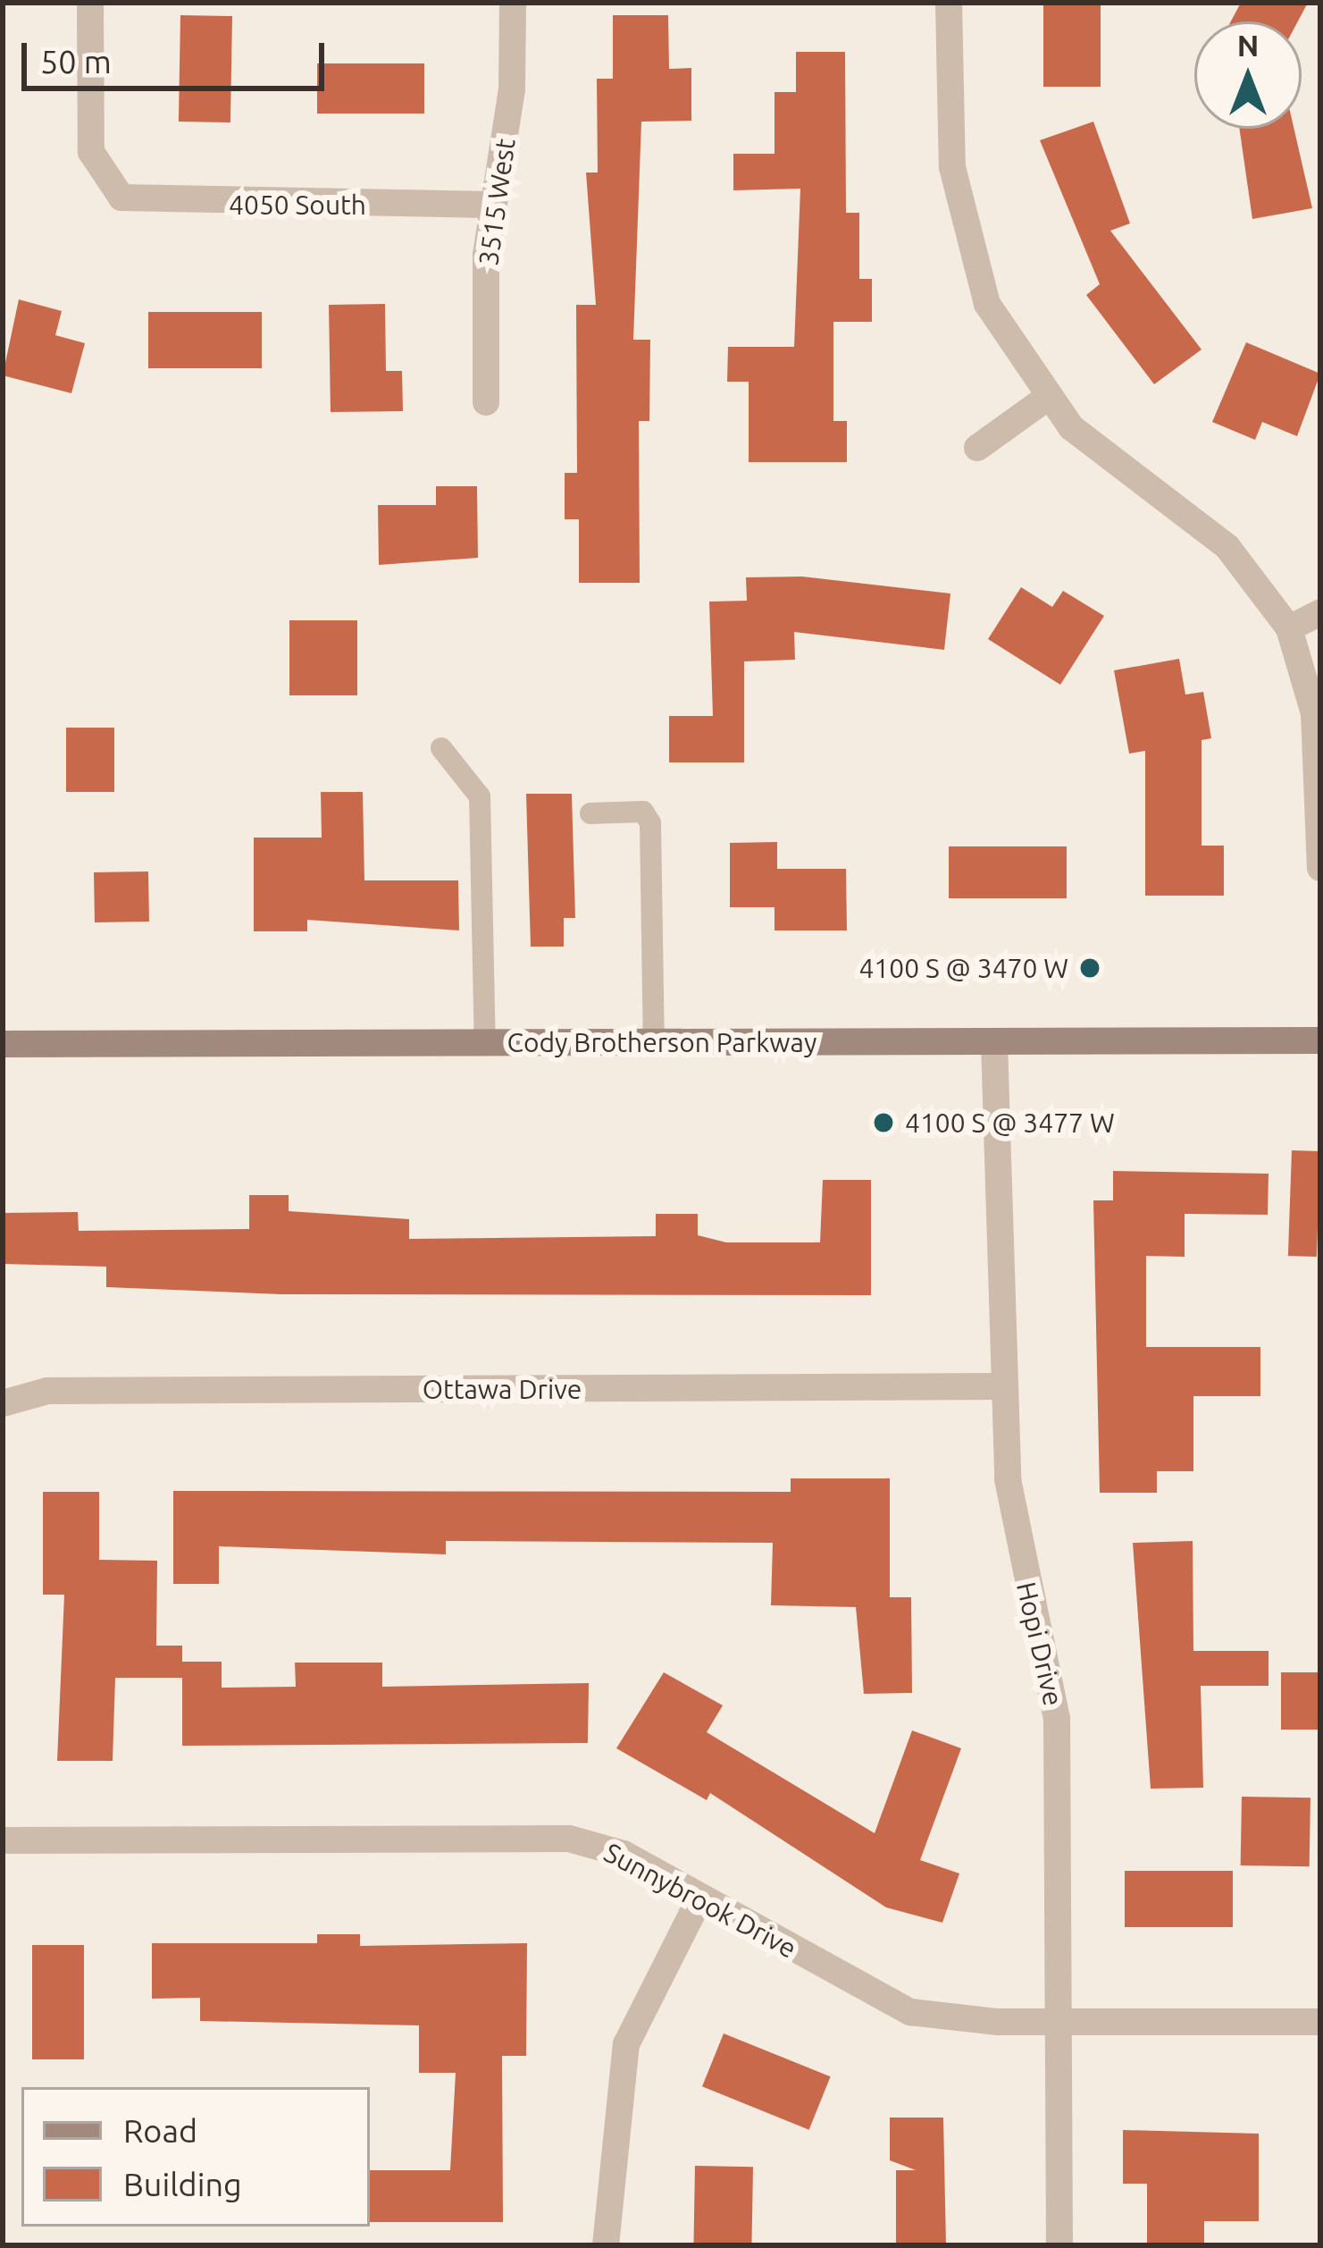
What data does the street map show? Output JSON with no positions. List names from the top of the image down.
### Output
{
  "streets": {
    "main road": ["Cody Brotherson Parkway"],
    "street": [
      "3515 West",
      "4050 South",
      "Ottawa Drive",
      "Hopi Drive",
      "Sunnybrook Drive"
    ]
  },
  "crossings": [
    ["3515 West", "4050 South"],
    ["Cody Brotherson Parkway", "Hopi Drive"],
    ["Ottawa Drive", "Hopi Drive"],
    ["Hopi Drive", "Sunnybrook Drive"]
  ],
  "places": ["4100 S @ 3470 W", "4100 S @ 3477 W"],
  "legend": ["Road", "Building"],
  "scale_bar": "50 m",
  "north": "top"
}
